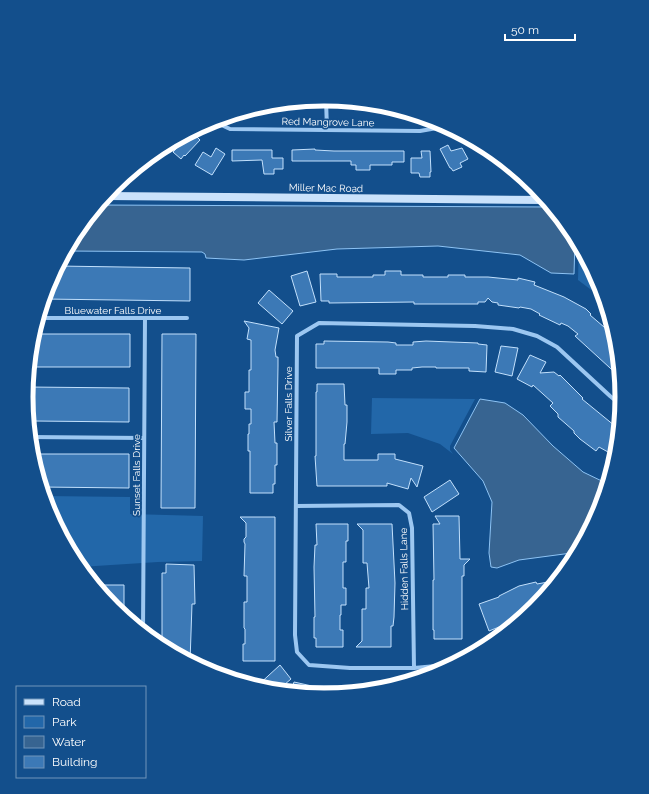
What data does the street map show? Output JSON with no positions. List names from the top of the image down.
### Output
{
  "streets": {
    "street": [
      "Red Mangrove Lane",
      "Miller Mac Road",
      "Bluewater Falls Drive",
      "Silver Falls Drive",
      "Sunset Falls Drive",
      "Hidden Falls Lane"
    ]
  },
  "crossings": [
    ["Bluewater Falls Drive", "Sunset Falls Drive"],
    ["Silver Falls Drive", "Hidden Falls Lane"]
  ],
  "legend": [
    "Road",
    "Park",
    "Water",
    "Building"
  ],
  "scale_bar": "50 m"
}
